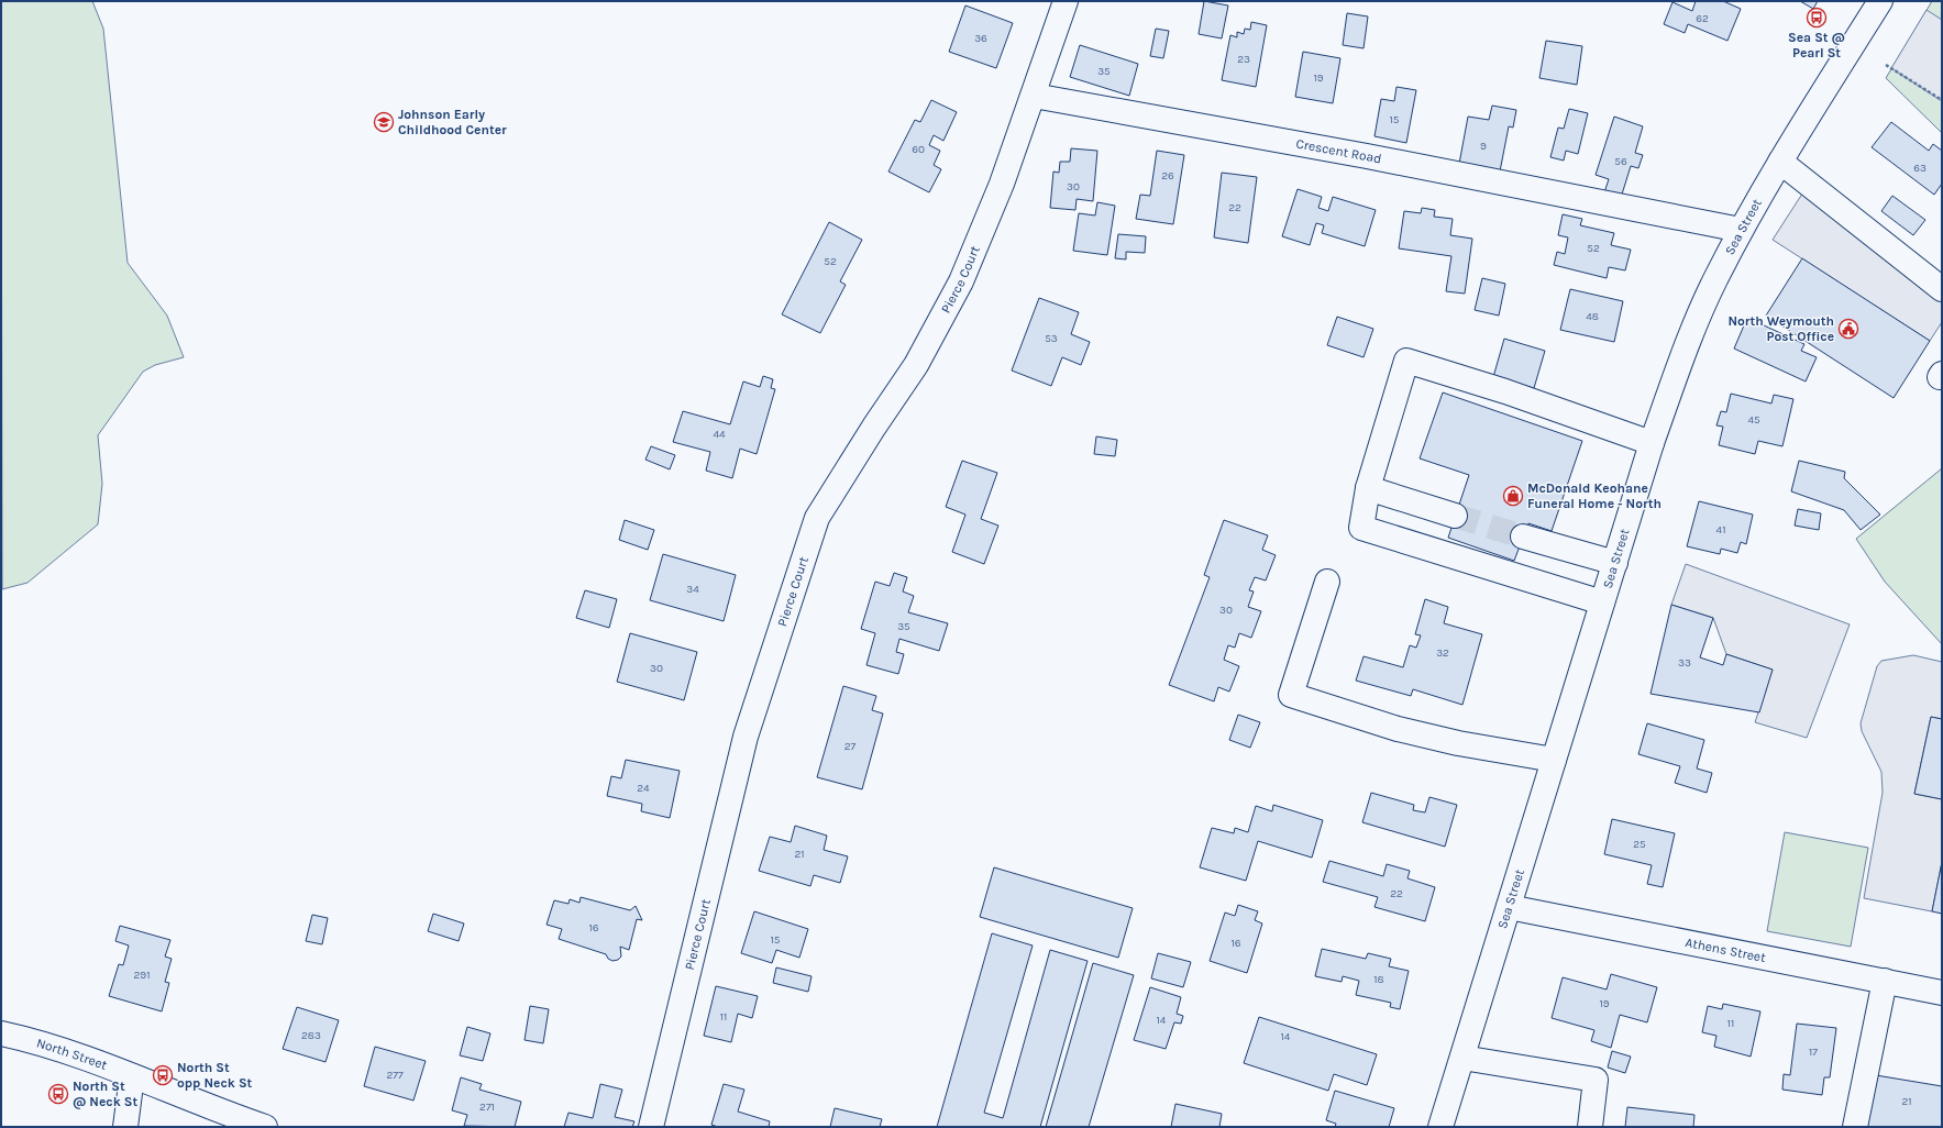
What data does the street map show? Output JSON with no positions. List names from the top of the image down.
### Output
{
  "streets": {
    "street": [
      "Crescent Road",
      "Sea Street",
      "Pierce Court",
      "Athens Street",
      "North Street"
    ]
  },
  "crossings": [
    ["Crescent Road", "Sea Street"],
    ["Crescent Road", "Pierce Court"],
    ["Sea Street", "Athens Street"]
  ],
  "places": {
    "bus stop": ["Sea St @ Pearl St", "North St opp Neck St", "North St @ Neck St"],
    "school or university": ["Johnson Early Childhood Center"],
    "public building": ["North Weymouth Post Office"],
    "shop": ["McDonald Keohane Funeral Home - North"]
  },
  "house_numbers": [
    "62",
    "36",
    "23",
    "35",
    "19",
    "15",
    "9",
    "60",
    "56",
    "63",
    "26",
    "30",
    "22",
    "52",
    "52",
    "48",
    "53",
    "45",
    "44",
    "41",
    "34",
    "30",
    "35",
    "32",
    "33",
    "30",
    "27",
    "24",
    "25",
    "21",
    "22",
    "16",
    "15",
    "16",
    "291",
    "18",
    "19",
    "11",
    "14",
    "11",
    "283",
    "14",
    "17",
    "277",
    "21",
    "271"
  ]
}
